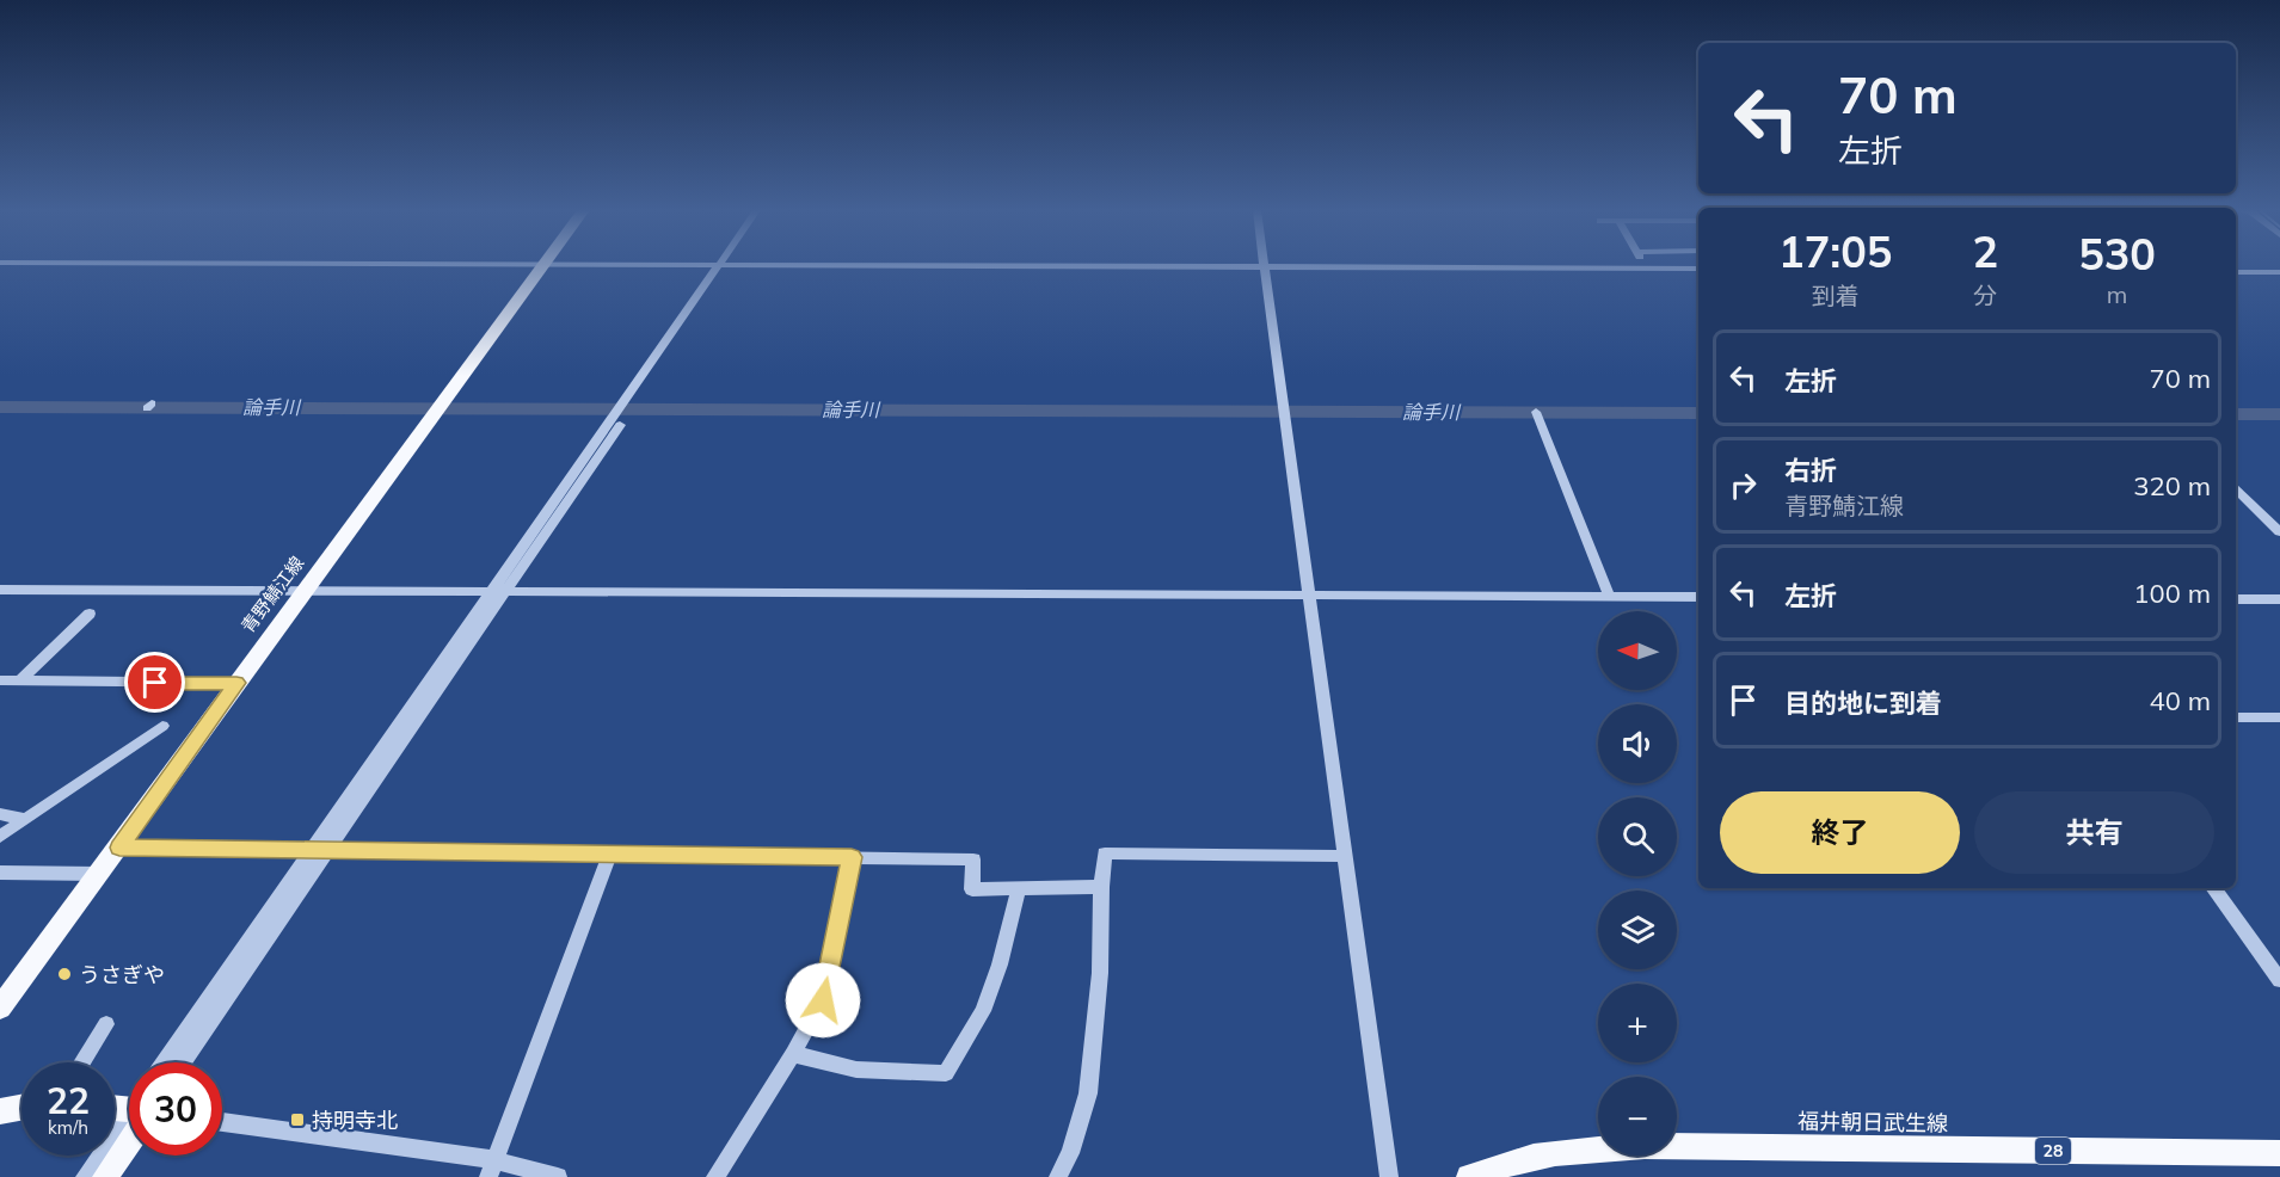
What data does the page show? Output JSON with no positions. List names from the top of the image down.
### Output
{
  "streets": {
    "main road": ["青野鯖江線", "福井朝日武生線", "28"]
  },
  "water": ["論手川"],
  "places": {
    "other": ["うさぎや"],
    "transit": ["持明寺北"]
  },
  "north": "left",
  "page": {
    "turn": ["70 m", "左折"],
    "eta": [
      "17:05",
      "到着",
      "2",
      "分",
      "530",
      "m"
    ],
    "list": [
      {
        "name": "左折",
        "value": "70 m"
      },
      {
        "name": "右折",
        "note": "青野鯖江線",
        "value": "320 m"
      },
      {
        "name": "左折",
        "value": "100 m"
      },
      {
        "name": "目的地に到着",
        "value": "40 m"
      }
    ],
    "map_buttons": ["+", "−"],
    "buttons": ["終了", "共有"],
    "speed": "22 km/h",
    "limit": "30"
  }
}
